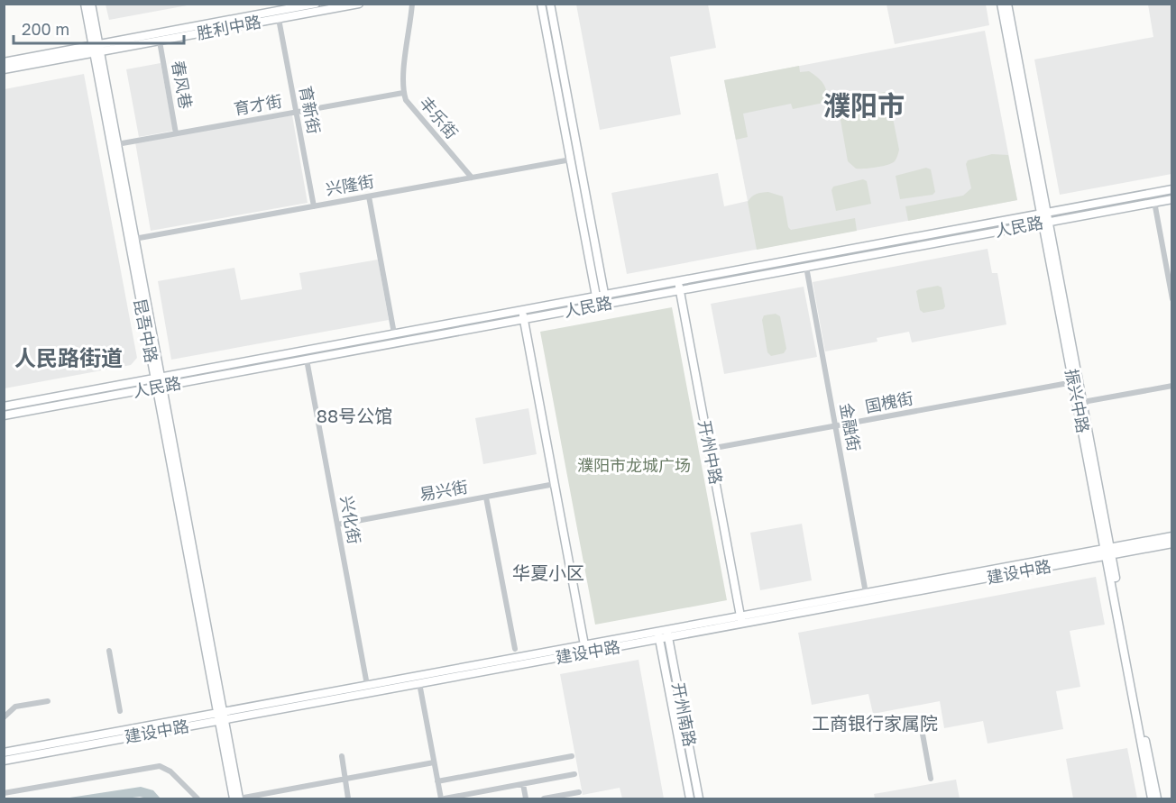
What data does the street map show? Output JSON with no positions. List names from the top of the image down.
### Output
{
  "streets": {
    "street": [
      "胜利中路",
      "春风巷",
      "育才街",
      "育新街",
      "丰乐街",
      "兴隆街",
      "人民路",
      "昆吾中路",
      "振兴中路",
      "国槐街",
      "金融街",
      "开州中路",
      "易兴街",
      "兴化街",
      "建设中路",
      "开州南路"
    ]
  },
  "crossings": [
    ["胜利中路", "春风巷"],
    ["胜利中路", "育新街"],
    ["胜利中路", "昆吾中路"],
    ["春风巷", "育才街"],
    ["育才街", "育新街"],
    ["育才街", "丰乐街"],
    ["育才街", "昆吾中路"],
    ["育新街", "兴隆街"],
    ["丰乐街", "兴隆街"],
    ["兴隆街", "昆吾中路"],
    ["人民路", "昆吾中路"],
    ["人民路", "振兴中路"],
    ["人民路", "金融街"],
    ["人民路", "开州中路"],
    ["人民路", "兴化街"],
    ["昆吾中路", "建设中路"],
    ["振兴中路", "国槐街"],
    ["振兴中路", "建设中路"],
    ["国槐街", "金融街"],
    ["国槐街", "开州中路"],
    ["金融街", "建设中路"],
    ["开州中路", "建设中路"],
    ["易兴街", "兴化街"],
    ["兴化街", "建设中路"],
    ["建设中路", "开州南路"]
  ],
  "districts": [
    "濮阳市",
    "人民路街道",
    "88号公馆",
    "华夏小区",
    "工商银行家属院"
  ],
  "parks": ["濮阳市龙城广场"],
  "scale_bar": "200 m"
}
